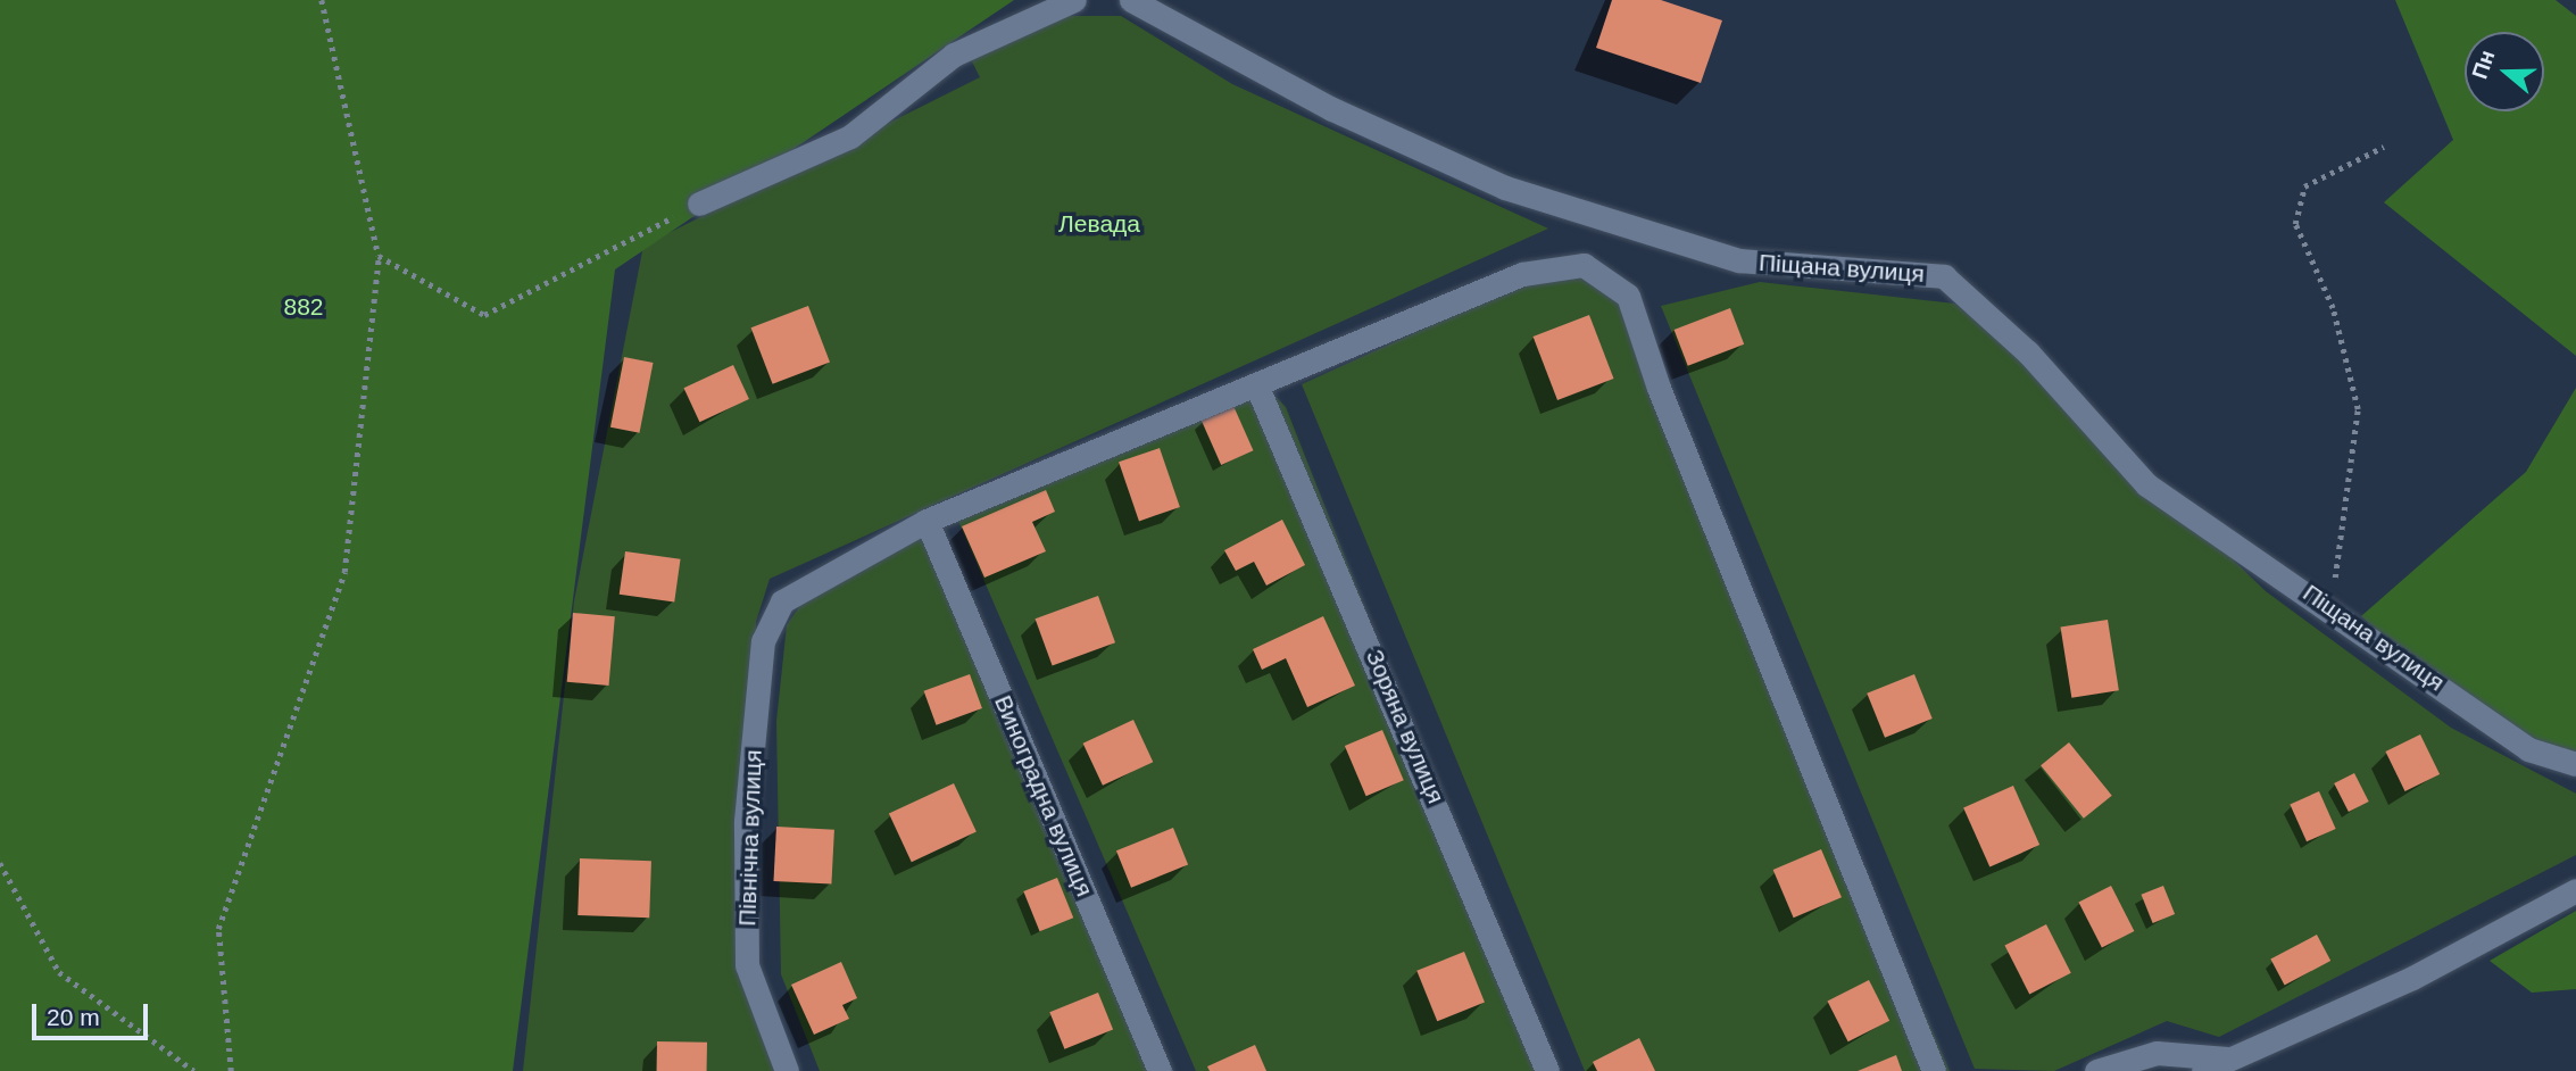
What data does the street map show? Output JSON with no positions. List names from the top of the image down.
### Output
{
  "streets": {
    "street": [
      "Піщана вулиця",
      "Зоряна вулиця",
      "Виноградна вулиця",
      "Північна вулиця"
    ]
  },
  "crossings": [
    ["Виноградна вулиця", "Північна вулиця"]
  ],
  "parks": ["Левада", "882"],
  "scale_bar": "20 m",
  "north": "left"
}
